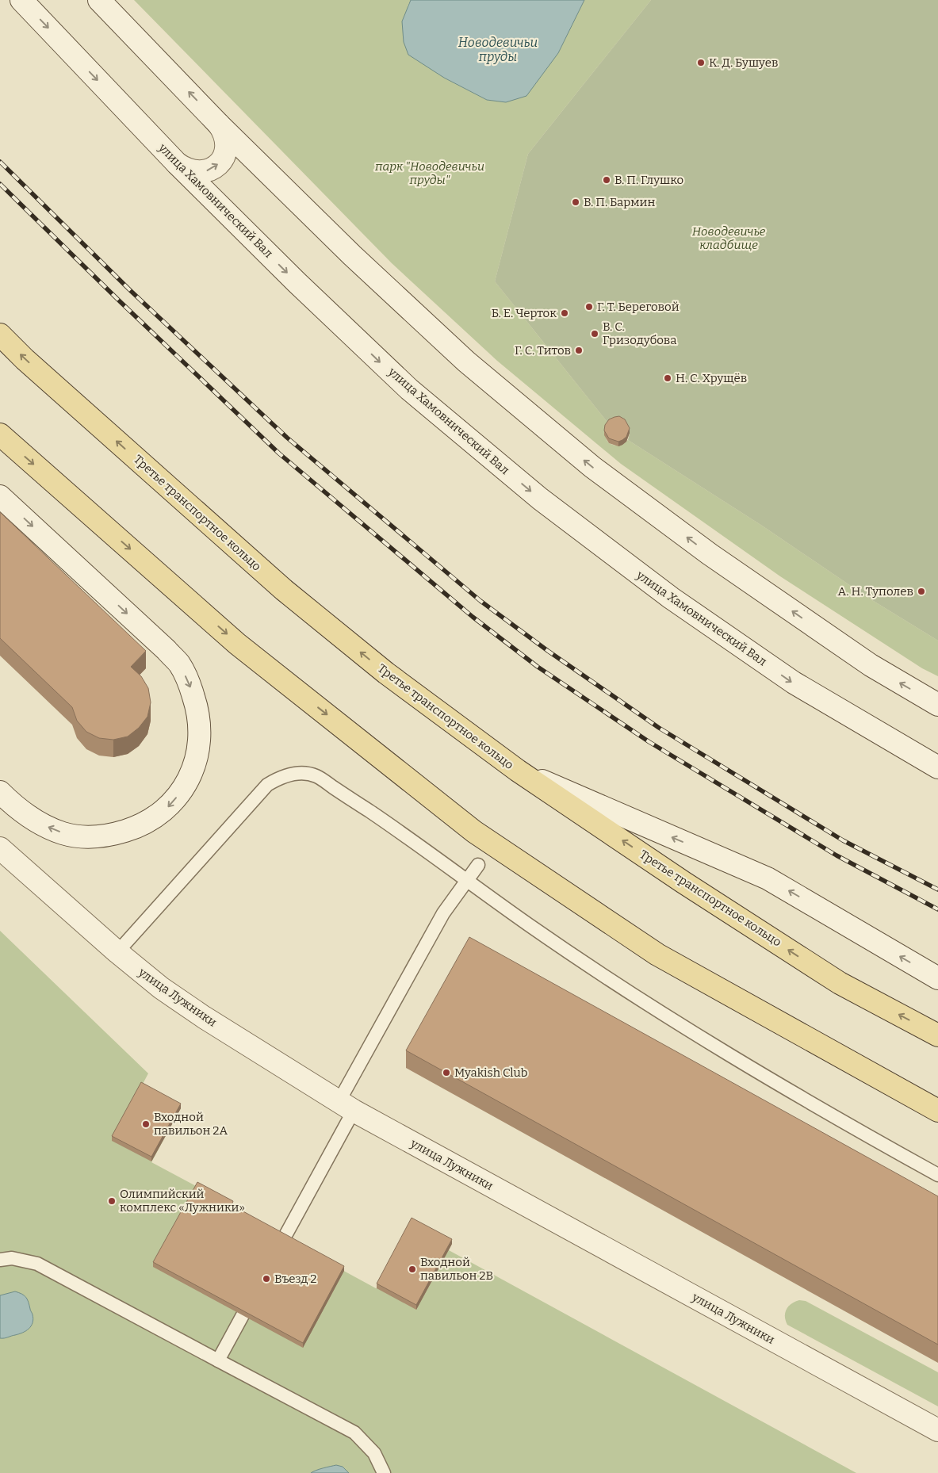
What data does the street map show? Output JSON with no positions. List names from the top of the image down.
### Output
{
  "streets": {
    "main road": ["улица Хамовнический Вал", "Третье транспортное кольцо", "улица Лужники"]
  },
  "water": ["Новодевичьи пруды"],
  "parks": ["парк \"Новодевичьи пруды\"", "Новодевичье кладбище"],
  "places": [
    "К. Д. Бушуев",
    "В. П. Глушко",
    "В. П. Бармин",
    "Г. Т. Береговой",
    "Б. Е. Черток",
    "В. С. Гризодубова",
    "Г. С. Титов",
    "Н. С. Хрущёв",
    "А. Н. Туполев",
    "Myakish Club",
    "Входной павильон 2A",
    "Олимпийский комплекс «Лужники»",
    "Входной павильон 2B",
    "Въезд 2"
  ]
}
